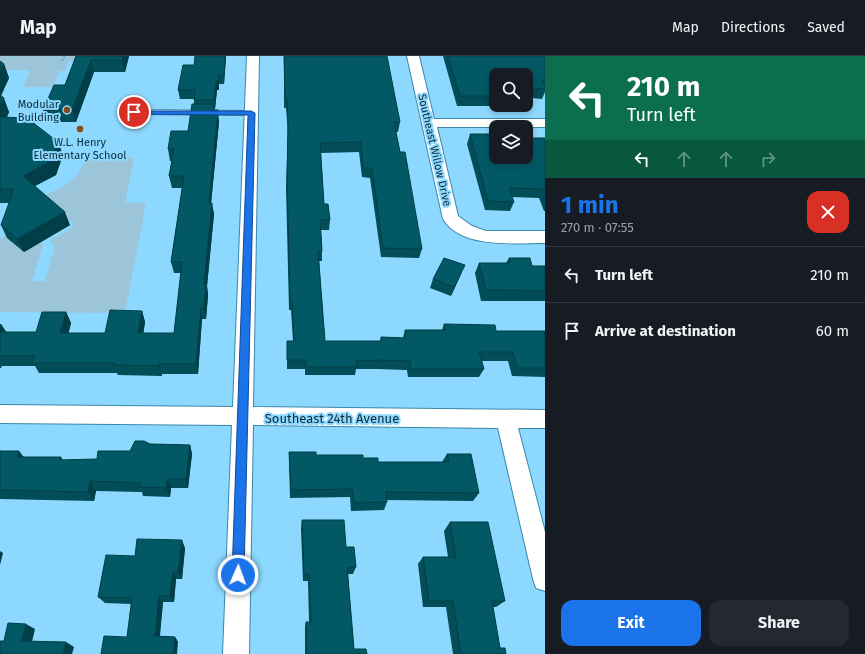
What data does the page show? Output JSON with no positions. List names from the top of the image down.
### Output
{
  "streets": {
    "street": ["Southeast Willow Drive", "Southeast 24th Avenue"]
  },
  "places": ["Modular Building", "W.L. Henry Elementary School"],
  "page": {
    "header": "Map",
    "nav": ["Map", "Directions", "Saved"],
    "turn": ["210 m", "Turn left"],
    "heading": ["1 min", "270 m · 07:55"],
    "list": [
      {
        "name": "Turn left",
        "value": "210 m"
      },
      {
        "name": "Arrive at destination",
        "value": "60 m"
      }
    ],
    "buttons": ["Exit", "Share"]
  }
}
